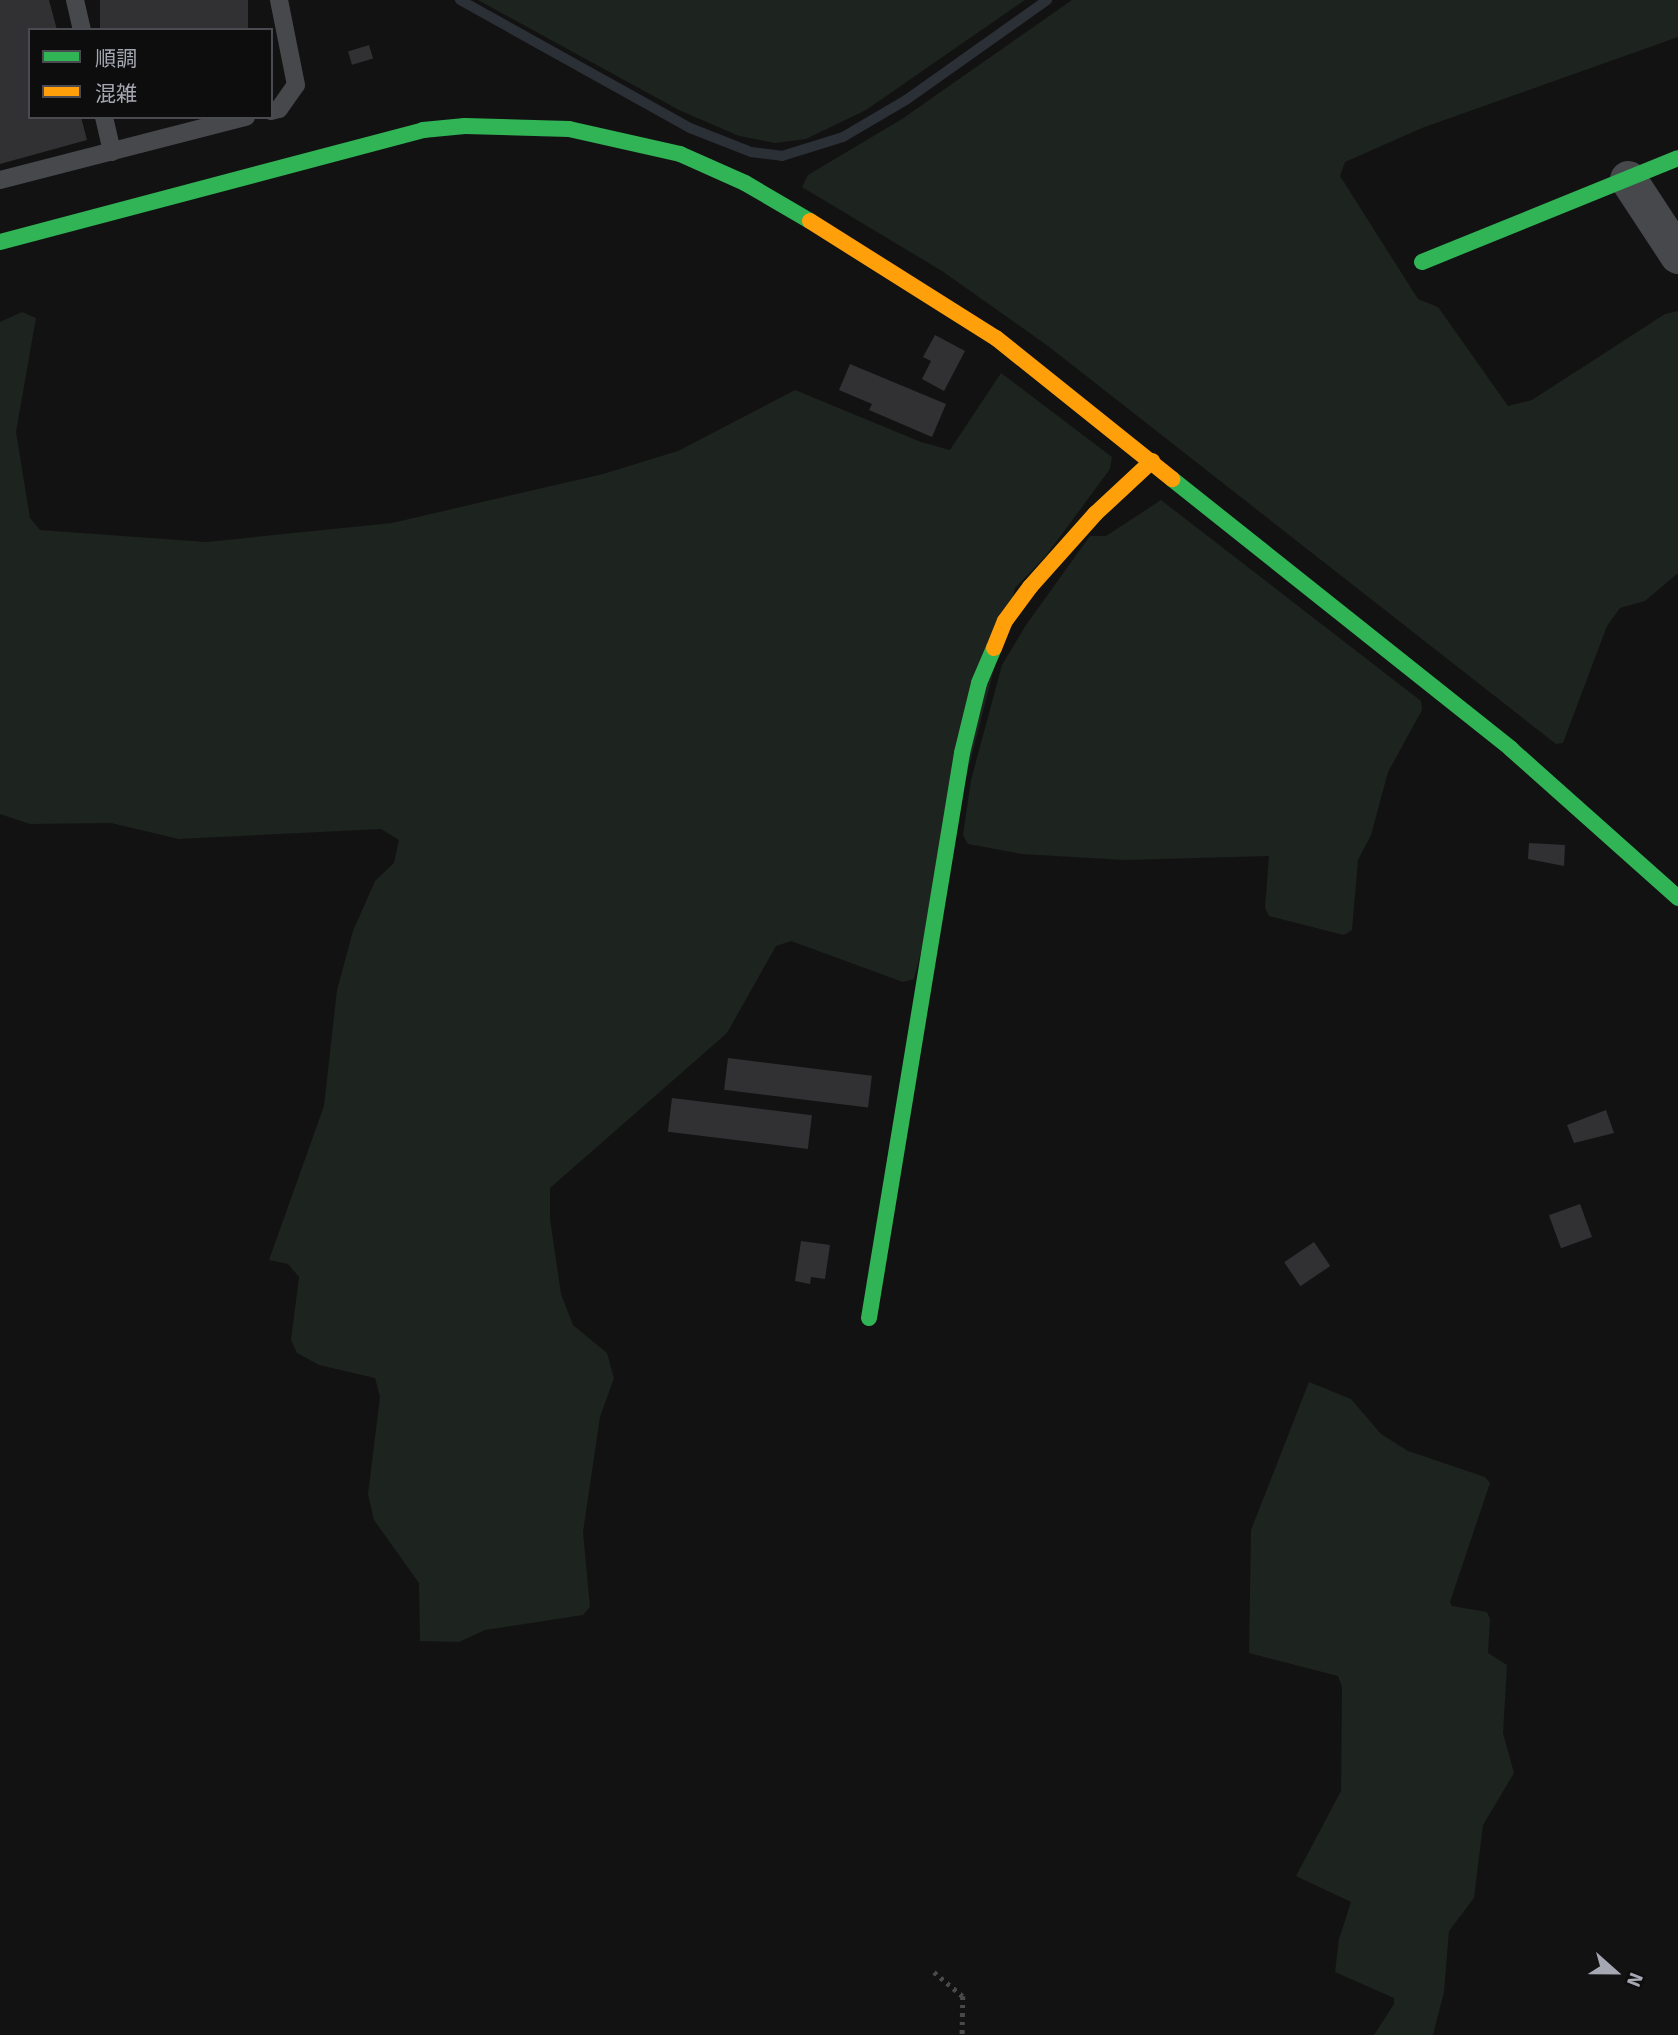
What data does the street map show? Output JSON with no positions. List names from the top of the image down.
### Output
{
  "legend": ["順調", "混雑"],
  "north": "right"
}
